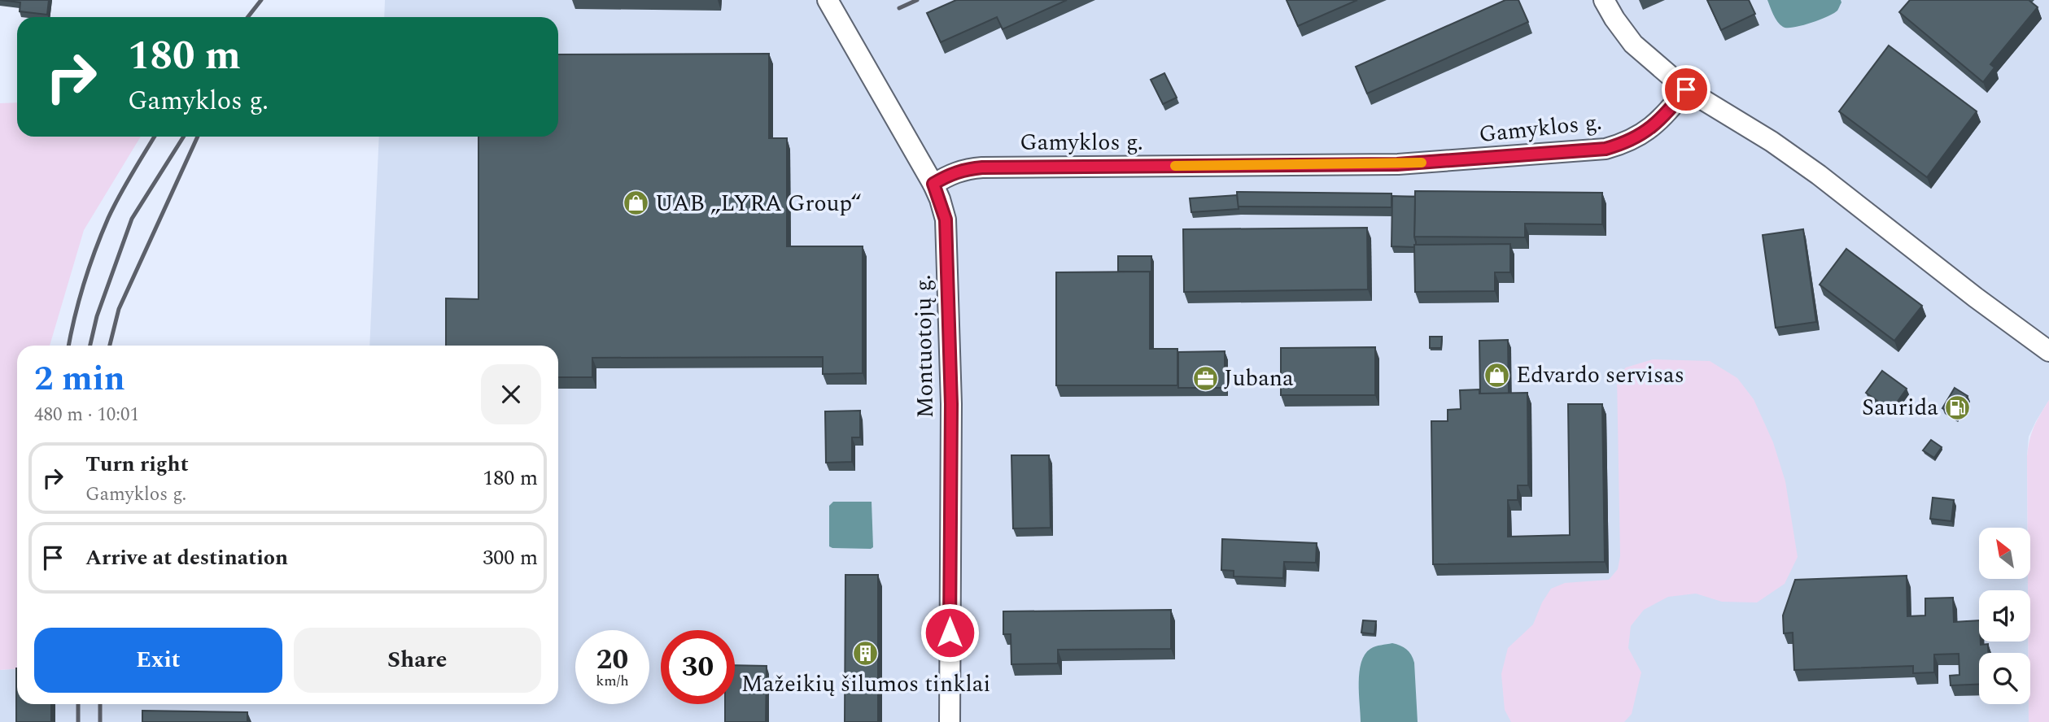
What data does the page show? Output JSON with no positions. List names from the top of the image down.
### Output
{
  "streets": {
    "street": ["Gamyklos g.", "Montuotojų g."]
  },
  "crossings": [
    ["Gamyklos g.", "Montuotojų g."]
  ],
  "places": {
    "shop": ["UAB „LYRA Group“", "Edvardo servisas"],
    "office": ["Jubana"],
    "fuel station": ["Saurida"],
    "building": ["Mažeikių šilumos tinklai"]
  },
  "north": "top left",
  "page": {
    "turn": ["180 m", "Gamyklos g."],
    "heading": ["2 min", "480 m · 10:01"],
    "list": [
      {
        "name": "Turn right",
        "note": "Gamyklos g.",
        "value": "180 m"
      },
      {
        "name": "Arrive at destination",
        "value": "300 m"
      }
    ],
    "buttons": ["Exit", "Share"],
    "speed": "20 km/h",
    "limit": "30"
  }
}
